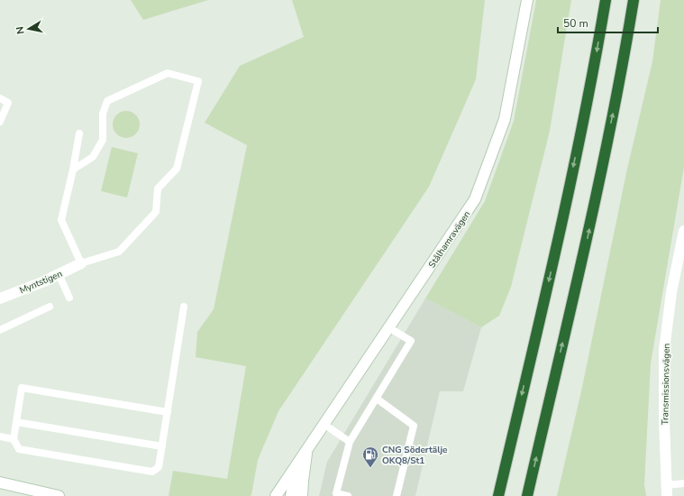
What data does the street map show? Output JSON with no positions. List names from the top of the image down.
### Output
{
  "streets": {
    "main road": ["Stålhamravägen", "Myntstigen", "Transmissionsvägen"]
  },
  "places": {
    "fuel station": ["CNG Södertälje OKQ8/St1"]
  },
  "scale_bar": "50 m",
  "north": "left"
}
